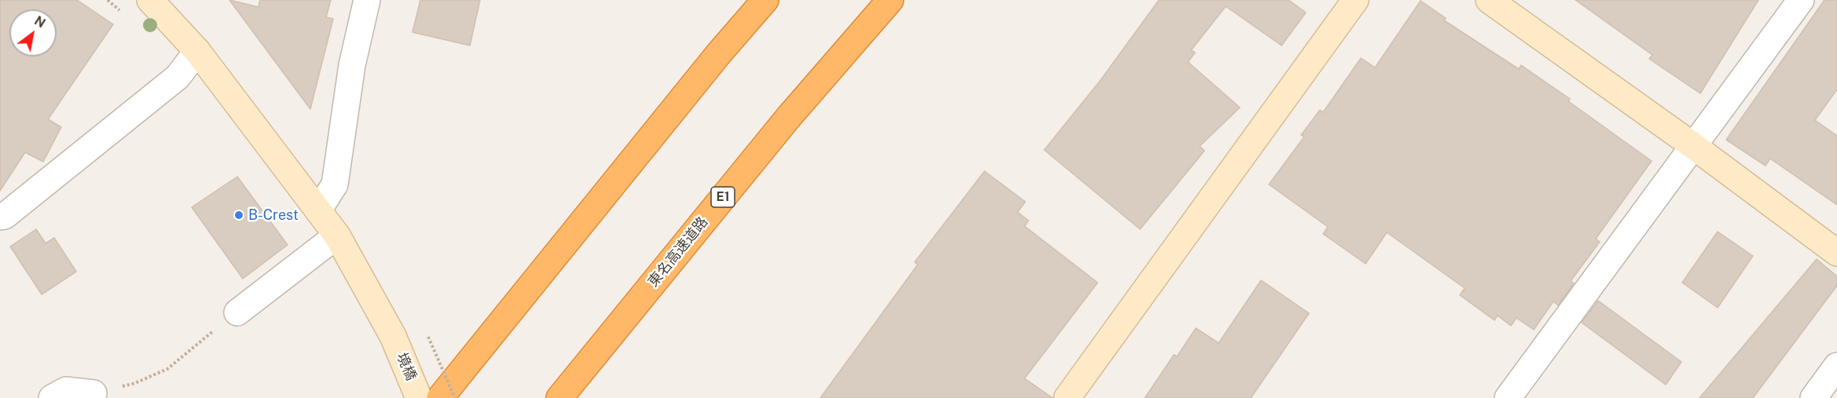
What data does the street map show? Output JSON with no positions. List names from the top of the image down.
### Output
{
  "streets": {
    "highway": ["E1", "東名高速道路"],
    "street": ["境橋"]
  },
  "places": ["B-Crest"],
  "north": "top right"
}
